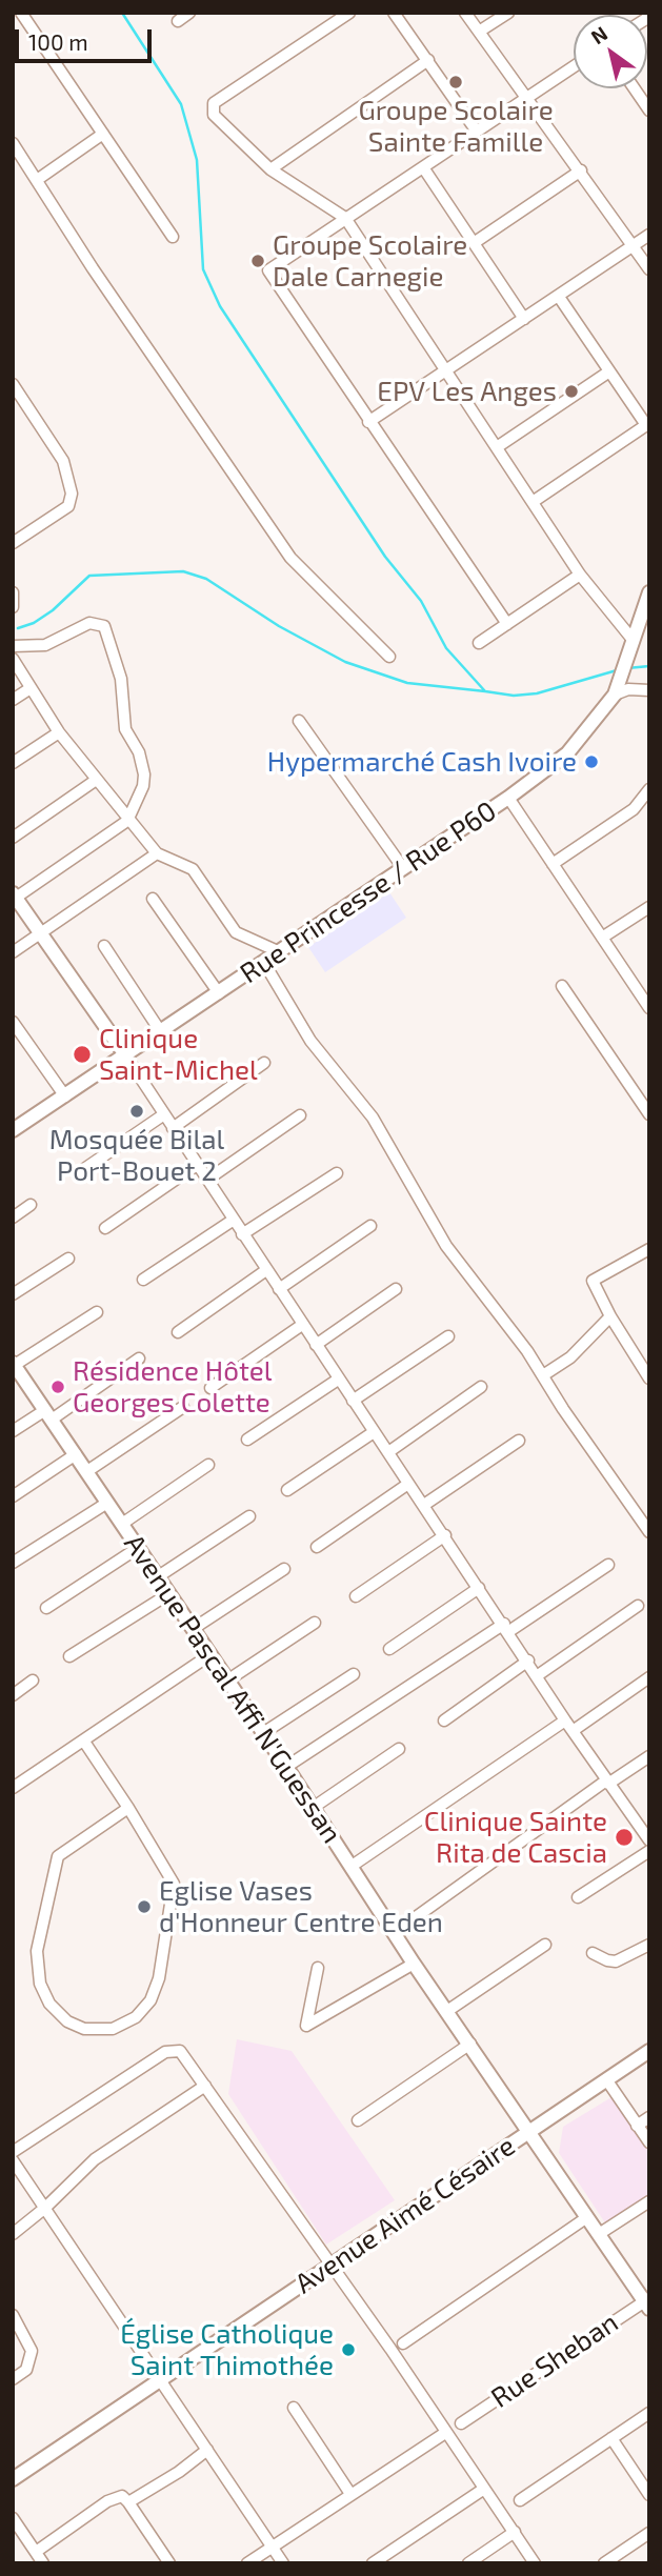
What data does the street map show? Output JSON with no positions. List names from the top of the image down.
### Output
{
  "streets": {
    "street": [
      "Rue Princesse / Rue P60",
      "Avenue Pascal Affi N'Guessan",
      "Avenue Aimé Césaire",
      "Rue Sheban"
    ]
  },
  "crossings": [
    ["Avenue Pascal Affi N'Guessan", "Avenue Aimé Césaire"],
    ["Avenue Pascal Affi N'Guessan", "Rue Sheban"]
  ],
  "places": [
    "Groupe Scolaire Sainte Famille",
    "Groupe Scolaire Dale Carnegie",
    "EPV Les Anges",
    "Hypermarché Cash Ivoire",
    "Clinique Saint-Michel",
    "Mosquée Bilal Port-Bouet 2",
    "Résidence Hôtel Georges Colette",
    "Clinique Sainte Rita de Cascia",
    "Eglise Vases d'Honneur Centre Eden",
    "Église Catholique Saint Thimothée"
  ],
  "scale_bar": "100 m",
  "north": "top left"
}
